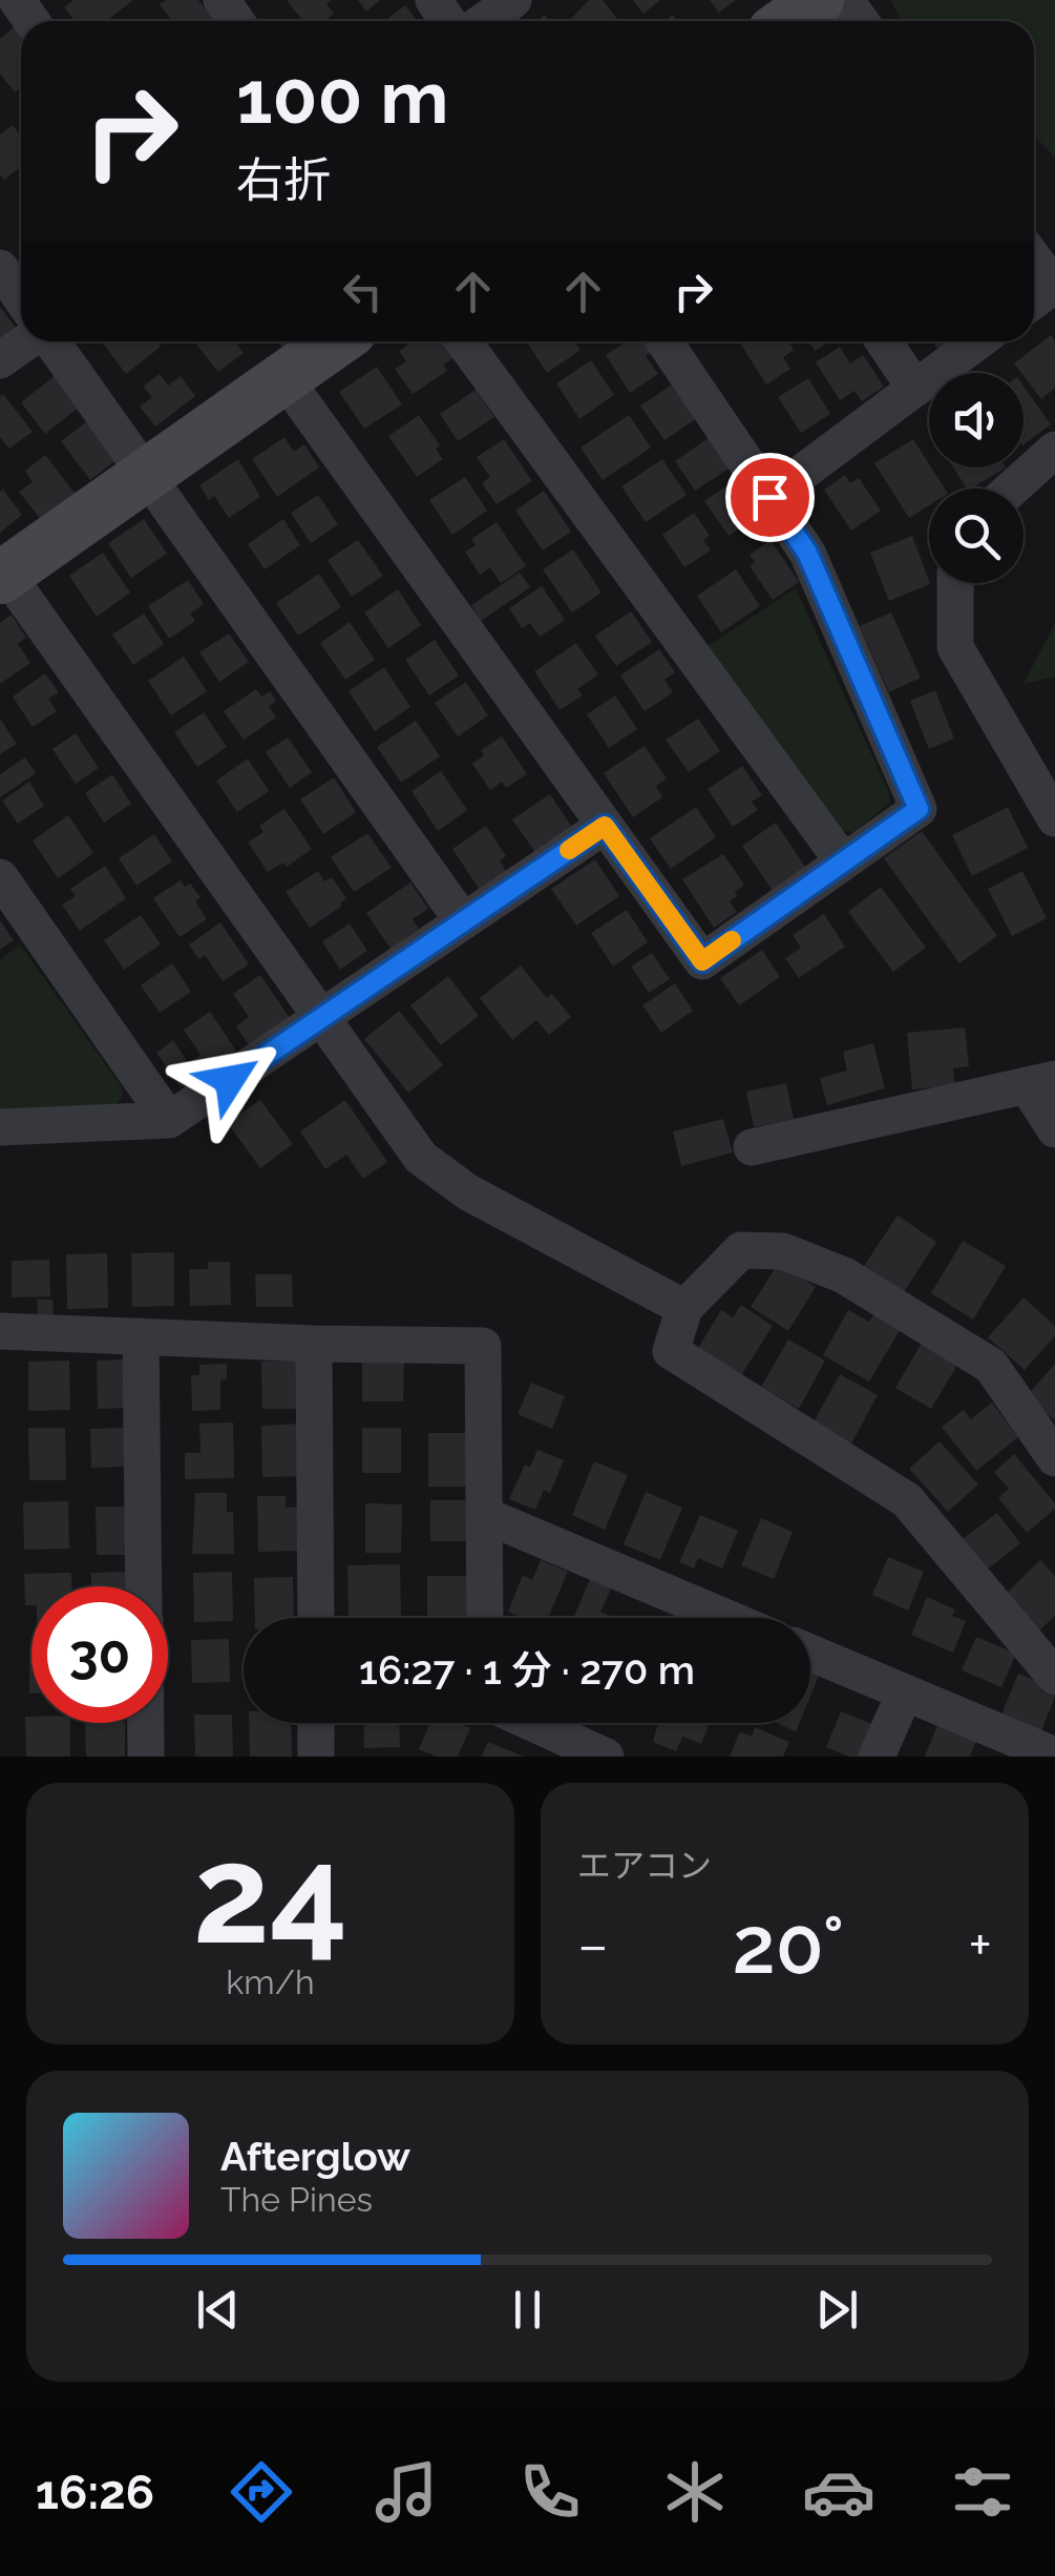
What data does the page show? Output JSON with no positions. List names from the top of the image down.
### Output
{
  "page": {
    "turn": ["100 m", "右折"],
    "limit": "30",
    "trip": "16:27 · 1 分 · 270 m",
    "tile": [
      ["24", "km/h"],
      "エアコン"
    ],
    "heat": ["−", "20°", "+"],
    "song": ["Afterglow", "The Pines"],
    "tabs": "16:26"
  }
}
